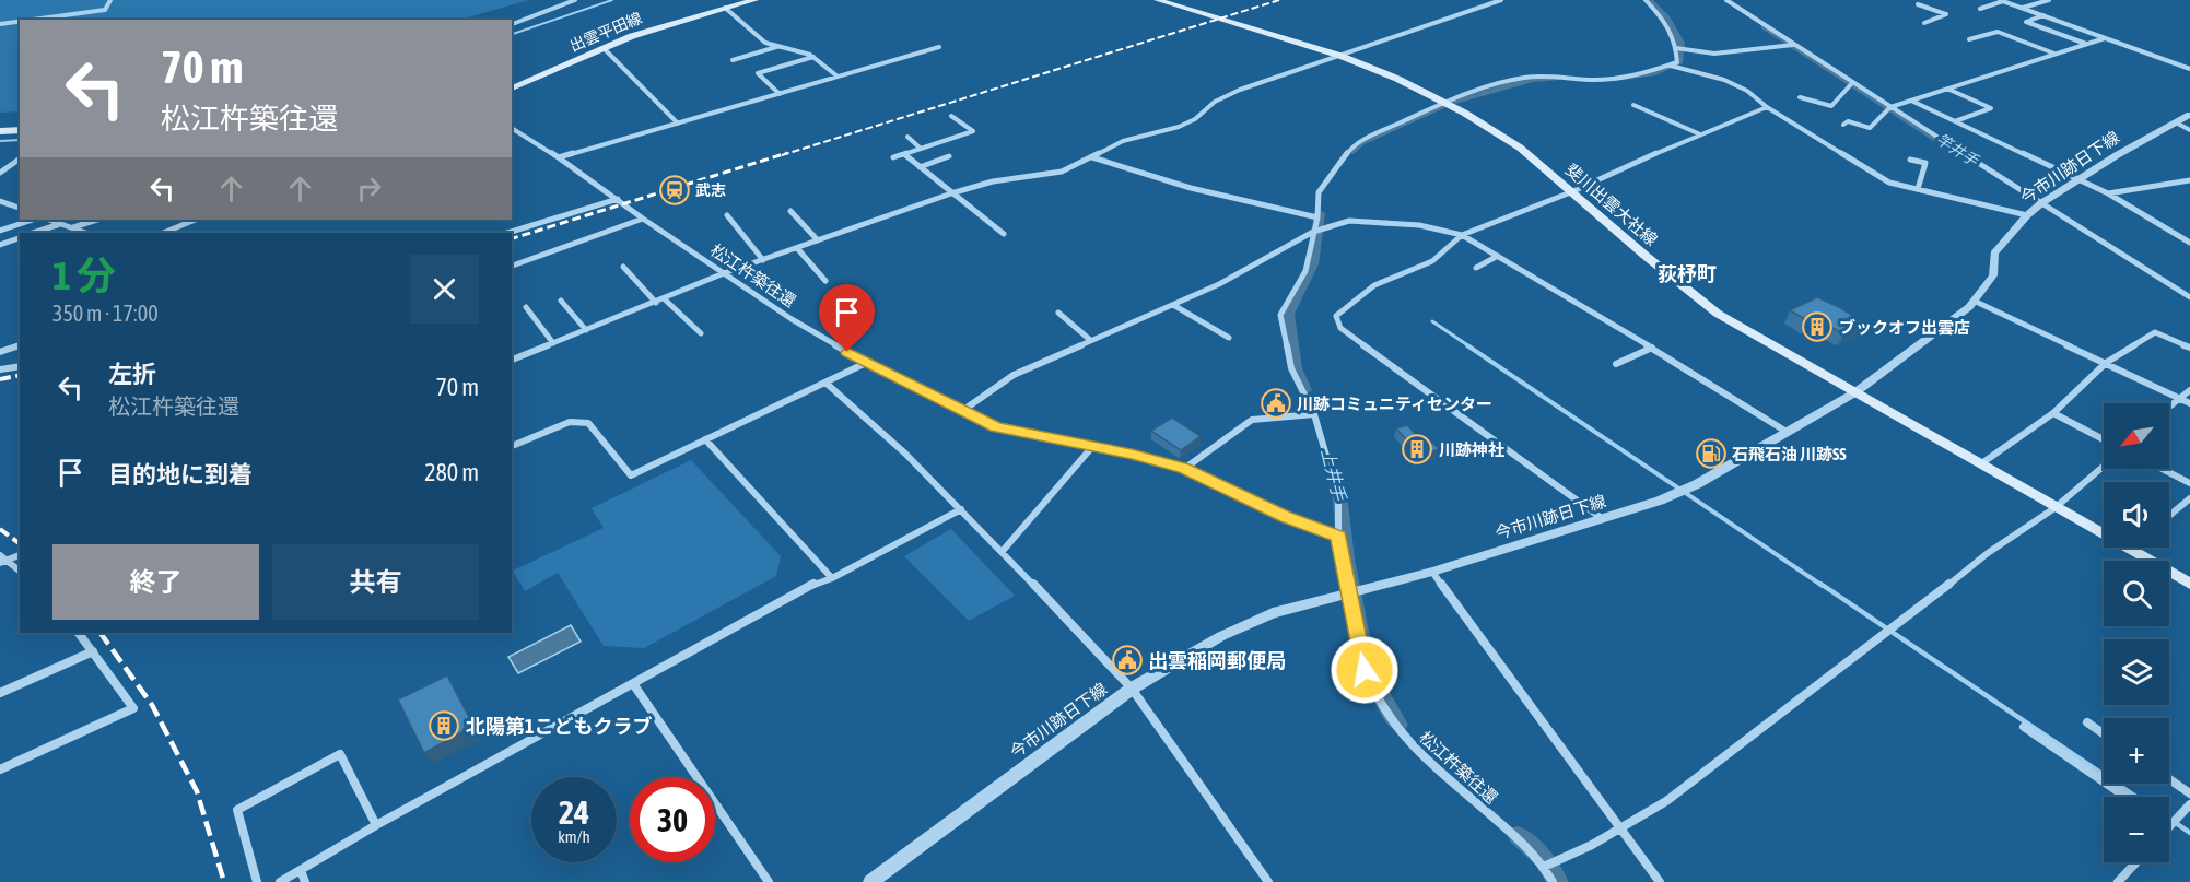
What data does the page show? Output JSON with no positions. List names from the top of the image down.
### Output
{
  "streets": {
    "main road": ["出雲平田線", "斐川出雲大社線"],
    "street": ["今市川跡日下線", "松江杵築往還"]
  },
  "crossings": [
    ["今市川跡日下線", "斐川出雲大社線"],
    ["今市川跡日下線", "松江杵築往還"]
  ],
  "districts": ["荻杼町"],
  "water": ["竿井手", "上井手"],
  "places": {
    "station": ["武志"],
    "building": ["ブックオフ出雲店", "川跡神社", "北陽第1こどもクラブ"],
    "public building": ["川跡コミュニティセンター", "出雲稲岡郵便局"],
    "fuel station": ["石飛石油 川跡SS"]
  },
  "north": "bottom left",
  "page": {
    "turn": ["70 m", "松江杵築往還"],
    "heading": ["1 分", "350 m · 17:00"],
    "list": [
      {
        "name": "左折",
        "note": "松江杵築往還",
        "value": "70 m"
      },
      {
        "name": "目的地に到着",
        "value": "280 m"
      }
    ],
    "map_buttons": ["+", "−"],
    "buttons": ["終了", "共有"],
    "speed": "24 km/h",
    "limit": "30"
  }
}
